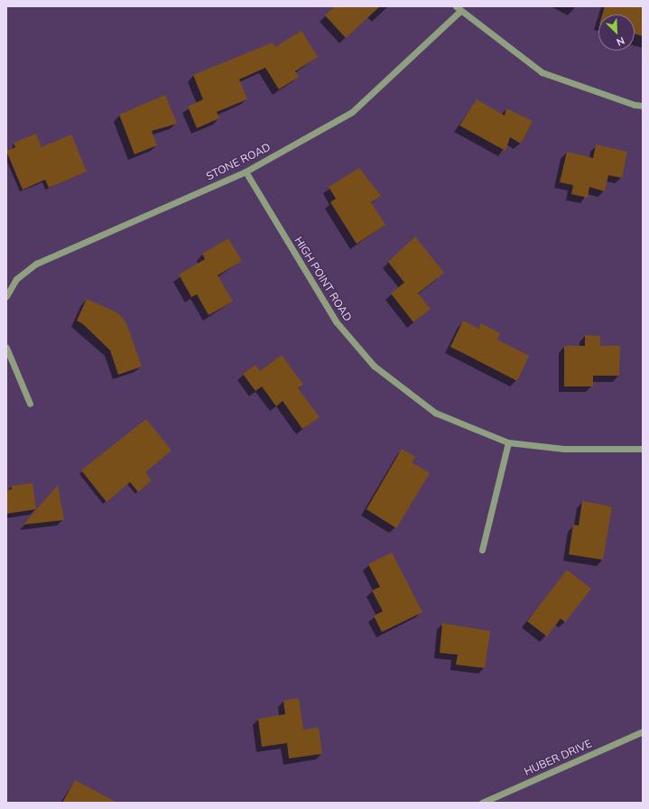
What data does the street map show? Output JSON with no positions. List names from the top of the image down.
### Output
{
  "streets": {
    "street": ["STONE ROAD", "HIGH POINT ROAD", "HUBER DRIVE"]
  },
  "crossings": [
    ["STONE ROAD", "HIGH POINT ROAD"]
  ],
  "north": "bottom right"
}
